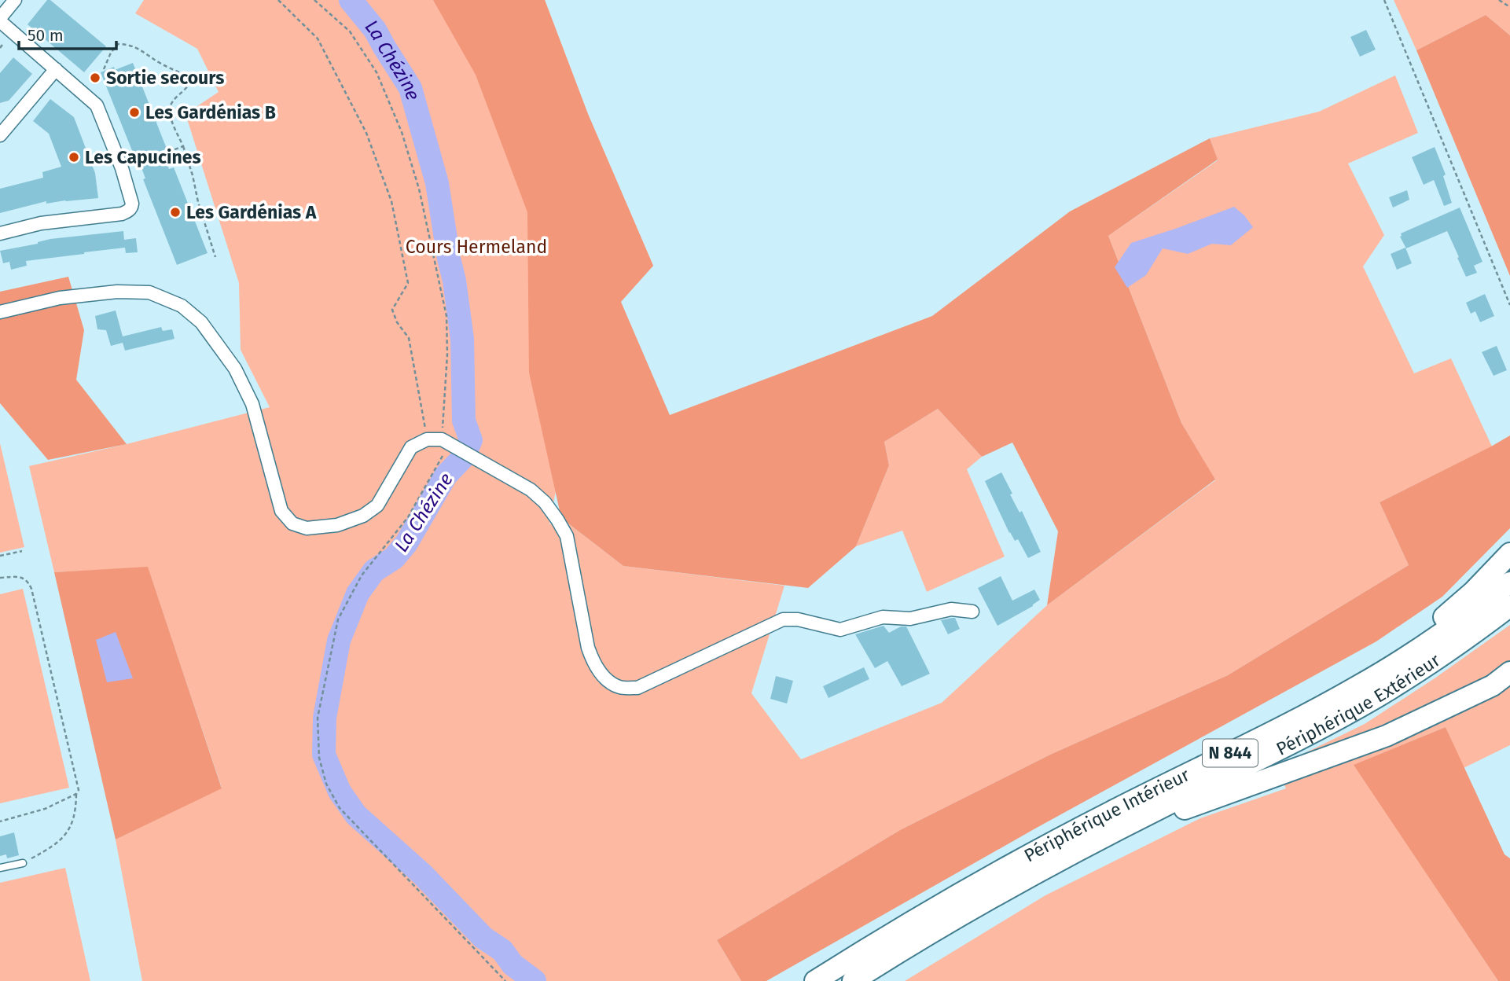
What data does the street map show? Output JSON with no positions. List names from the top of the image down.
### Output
{
  "streets": {
    "highway": ["Périphérique Extérieur", "N 844", "Périphérique Intérieur"]
  },
  "water": ["La Chézine"],
  "parks": ["Cours Hermeland"],
  "places": [
    "Sortie secours",
    "Les Gardénias B",
    "Les Capucines",
    "Les Gardénias A"
  ],
  "scale_bar": "50 m"
}
